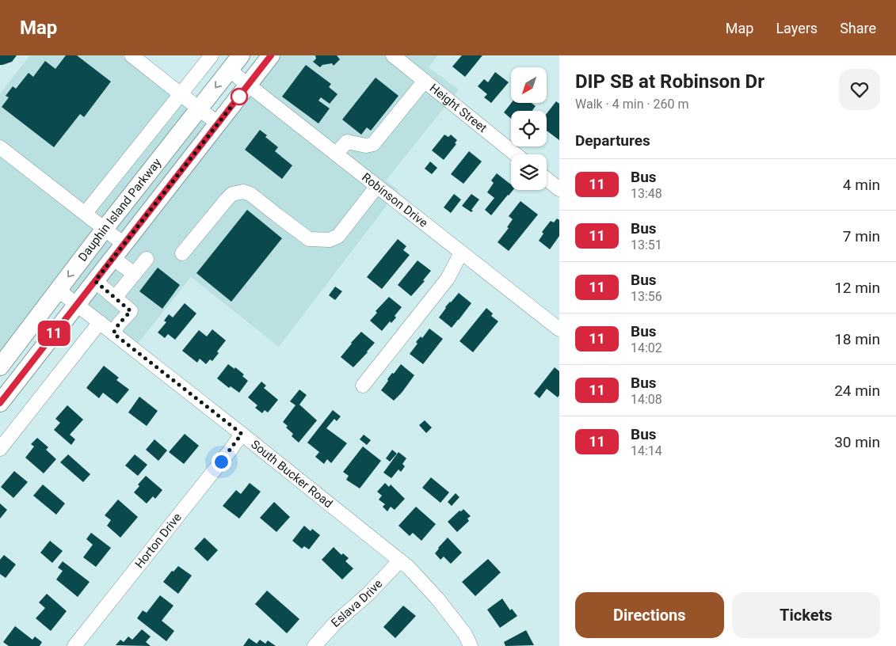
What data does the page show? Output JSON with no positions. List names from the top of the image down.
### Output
{
  "streets": {
    "main road": ["Dauphin Island Parkway"],
    "street": [
      "Height Street",
      "Robinson Drive",
      "South Bucker Road",
      "Horton Drive",
      "Eslava Drive"
    ]
  },
  "crossings": [
    ["Robinson Drive", "Dauphin Island Parkway"],
    ["Dauphin Island Parkway", "South Bucker Road"],
    ["South Bucker Road", "Horton Drive"],
    ["South Bucker Road", "Eslava Drive"]
  ],
  "lines": ["bus line 11"],
  "north": "bottom left",
  "page": {
    "header": "Map",
    "nav": ["Map", "Layers", "Share"],
    "on_map": "11",
    "heading": [
      ["DIP SB at Robinson Dr", "Walk · 4 min · 260 m"],
      "Departures"
    ],
    "list": [
      {
        "mark": "11",
        "name": "Bus",
        "note": "13:48",
        "value": "4 min"
      },
      {
        "mark": "11",
        "name": "Bus",
        "note": "13:51",
        "value": "7 min"
      },
      {
        "mark": "11",
        "name": "Bus",
        "note": "13:56",
        "value": "12 min"
      },
      {
        "mark": "11",
        "name": "Bus",
        "note": "14:02",
        "value": "18 min"
      },
      {
        "mark": "11",
        "name": "Bus",
        "note": "14:08",
        "value": "24 min"
      },
      {
        "mark": "11",
        "name": "Bus",
        "note": "14:14",
        "value": "30 min"
      }
    ],
    "buttons": ["Directions", "Tickets"]
  }
}
